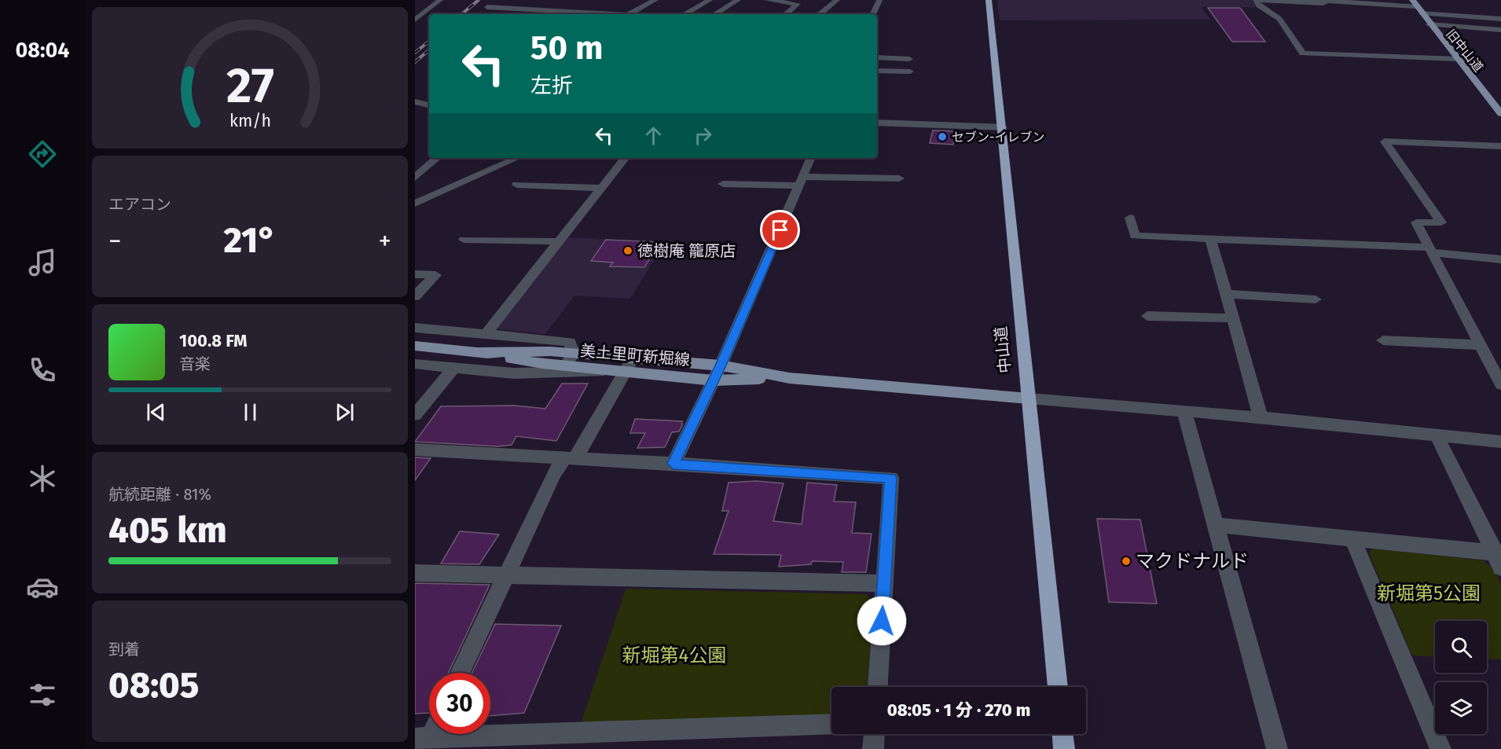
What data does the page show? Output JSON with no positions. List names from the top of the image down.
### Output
{
  "streets": {
    "highway": ["中山道"],
    "main road": ["旧中山道", "美土里町新堀線"]
  },
  "crossings": [
    ["中山道", "美土里町新堀線"]
  ],
  "parks": ["新堀第5公園", "新堀第4公園"],
  "places": ["セブン-イレブン", "徳樹庵 籠原店", "マクドナルド"],
  "page": {
    "tabs": "08:04",
    "turn": ["50 m", "左折"],
    "tile": [
      "エアコン",
      ["航続距離 · 81%", "405 km"],
      ["到着", "08:05"]
    ],
    "heat": ["−", "21°", "+"],
    "song": ["100.8 FM", "音楽"],
    "limit": "30",
    "trip": "08:05 · 1 分 · 270 m",
    "gauge": ["27", "km/h"]
  }
}
